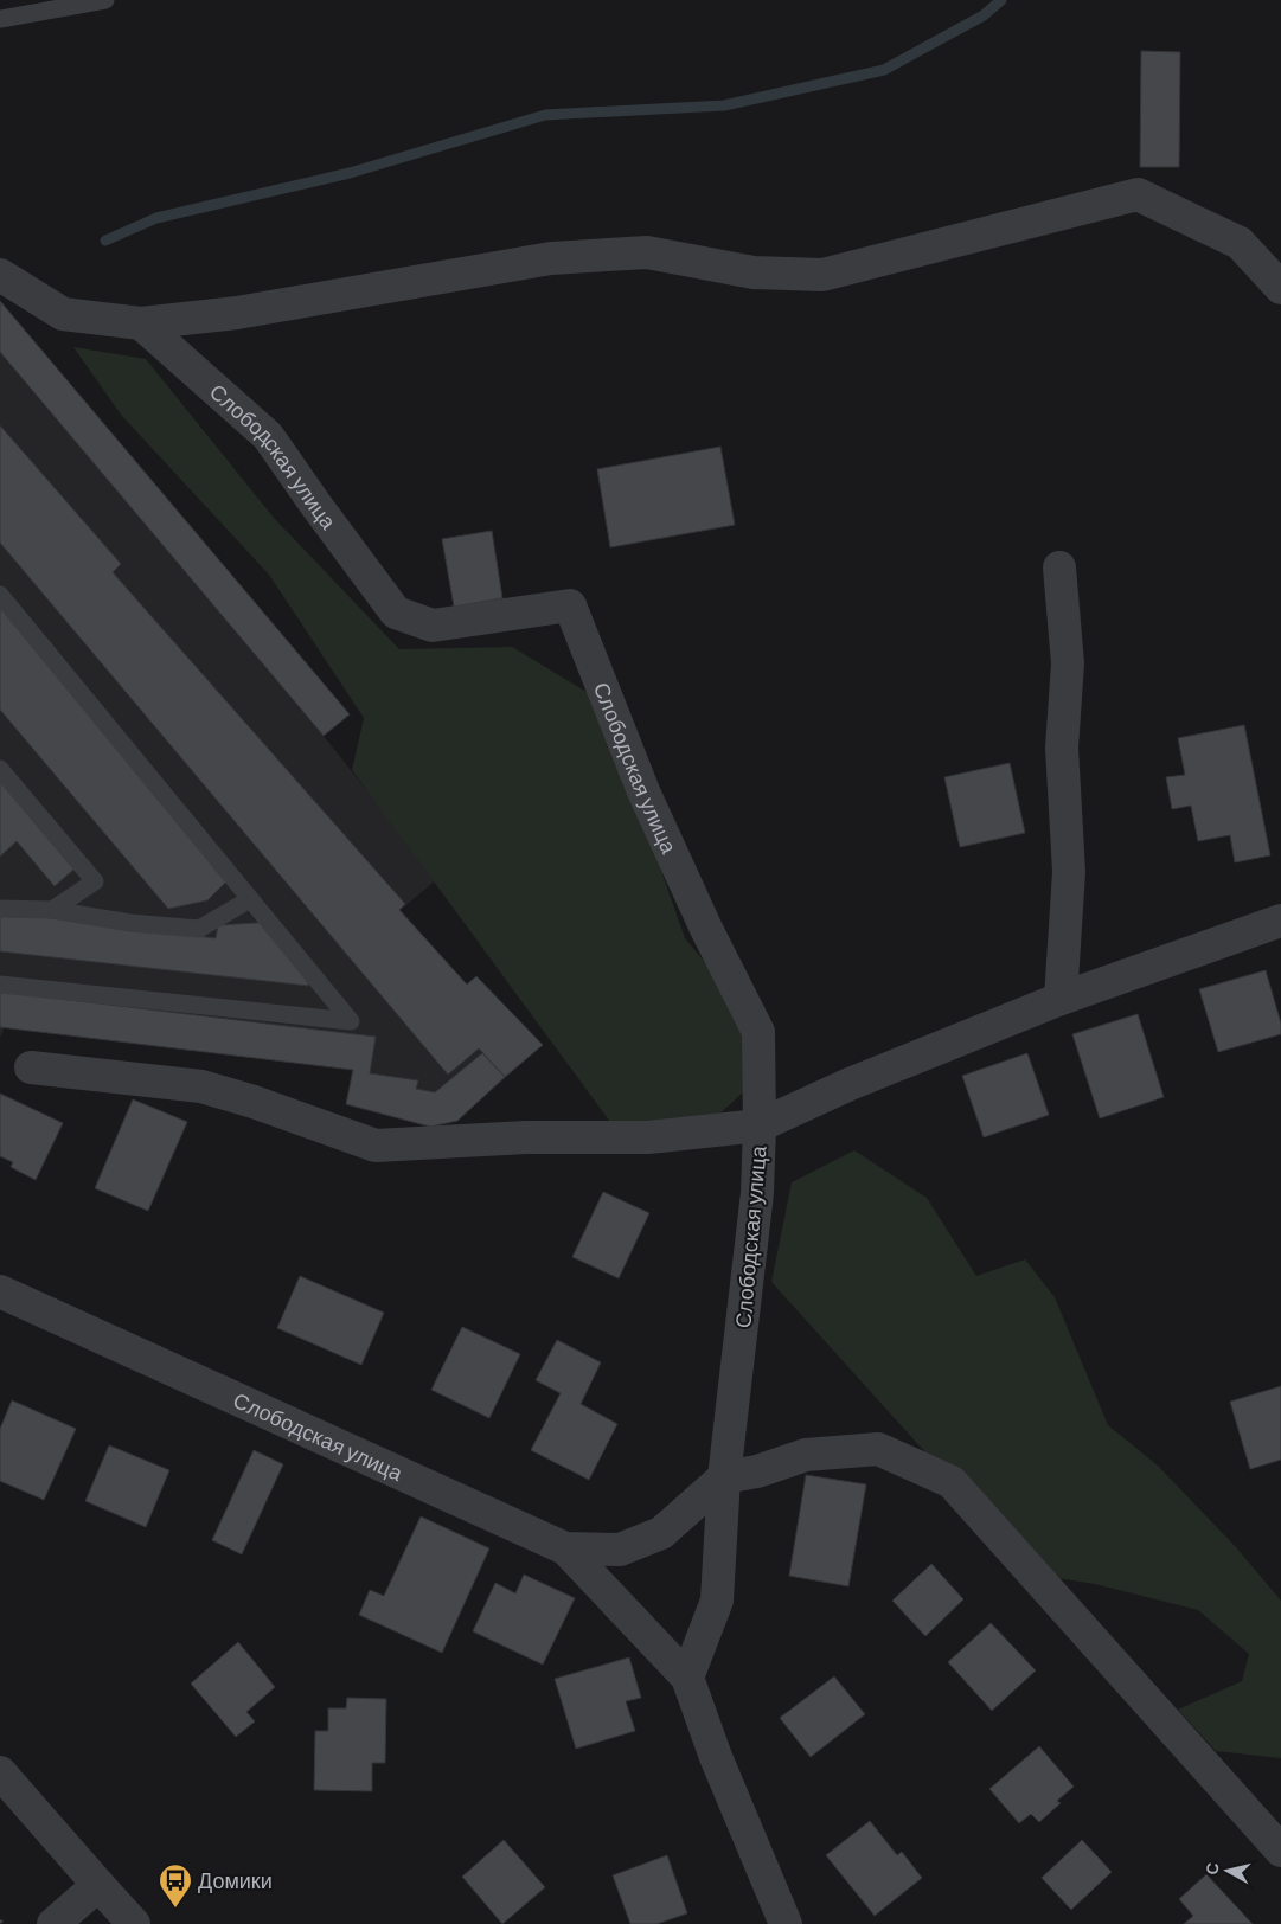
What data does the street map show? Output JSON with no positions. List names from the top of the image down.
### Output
{
  "streets": {
    "street": ["Слободская улица"]
  },
  "places": {
    "bus stop": ["Домики"]
  },
  "north": "left"
}
